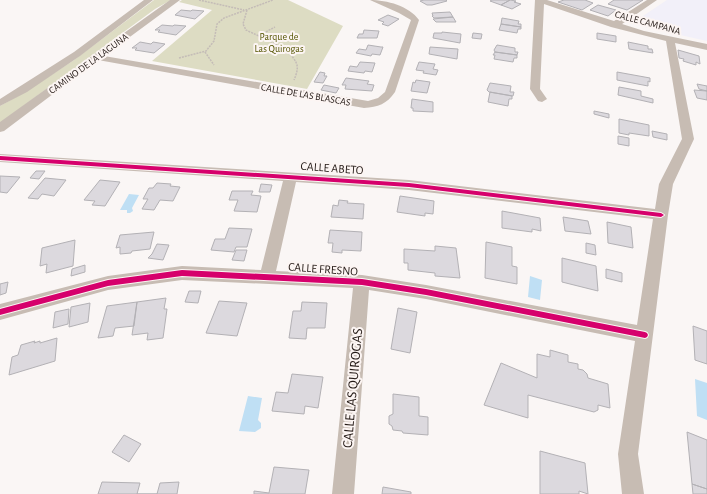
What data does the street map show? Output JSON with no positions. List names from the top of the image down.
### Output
{
  "streets": {
    "street": [
      "CALLE CAMPANA",
      "CAMINO DE LA LAGUNA",
      "CALLE DE LAS BLASCAS",
      "CALLE ABETO",
      "CALLE FRESNO",
      "CALLE LAS QUIROGAS"
    ]
  },
  "crossings": [
    ["CAMINO DE LA LAGUNA", "CALLE DE LAS BLASCAS"],
    ["CALLE FRESNO", "CALLE LAS QUIROGAS"]
  ],
  "parks": ["Parque de Las Quirogas"]
}
